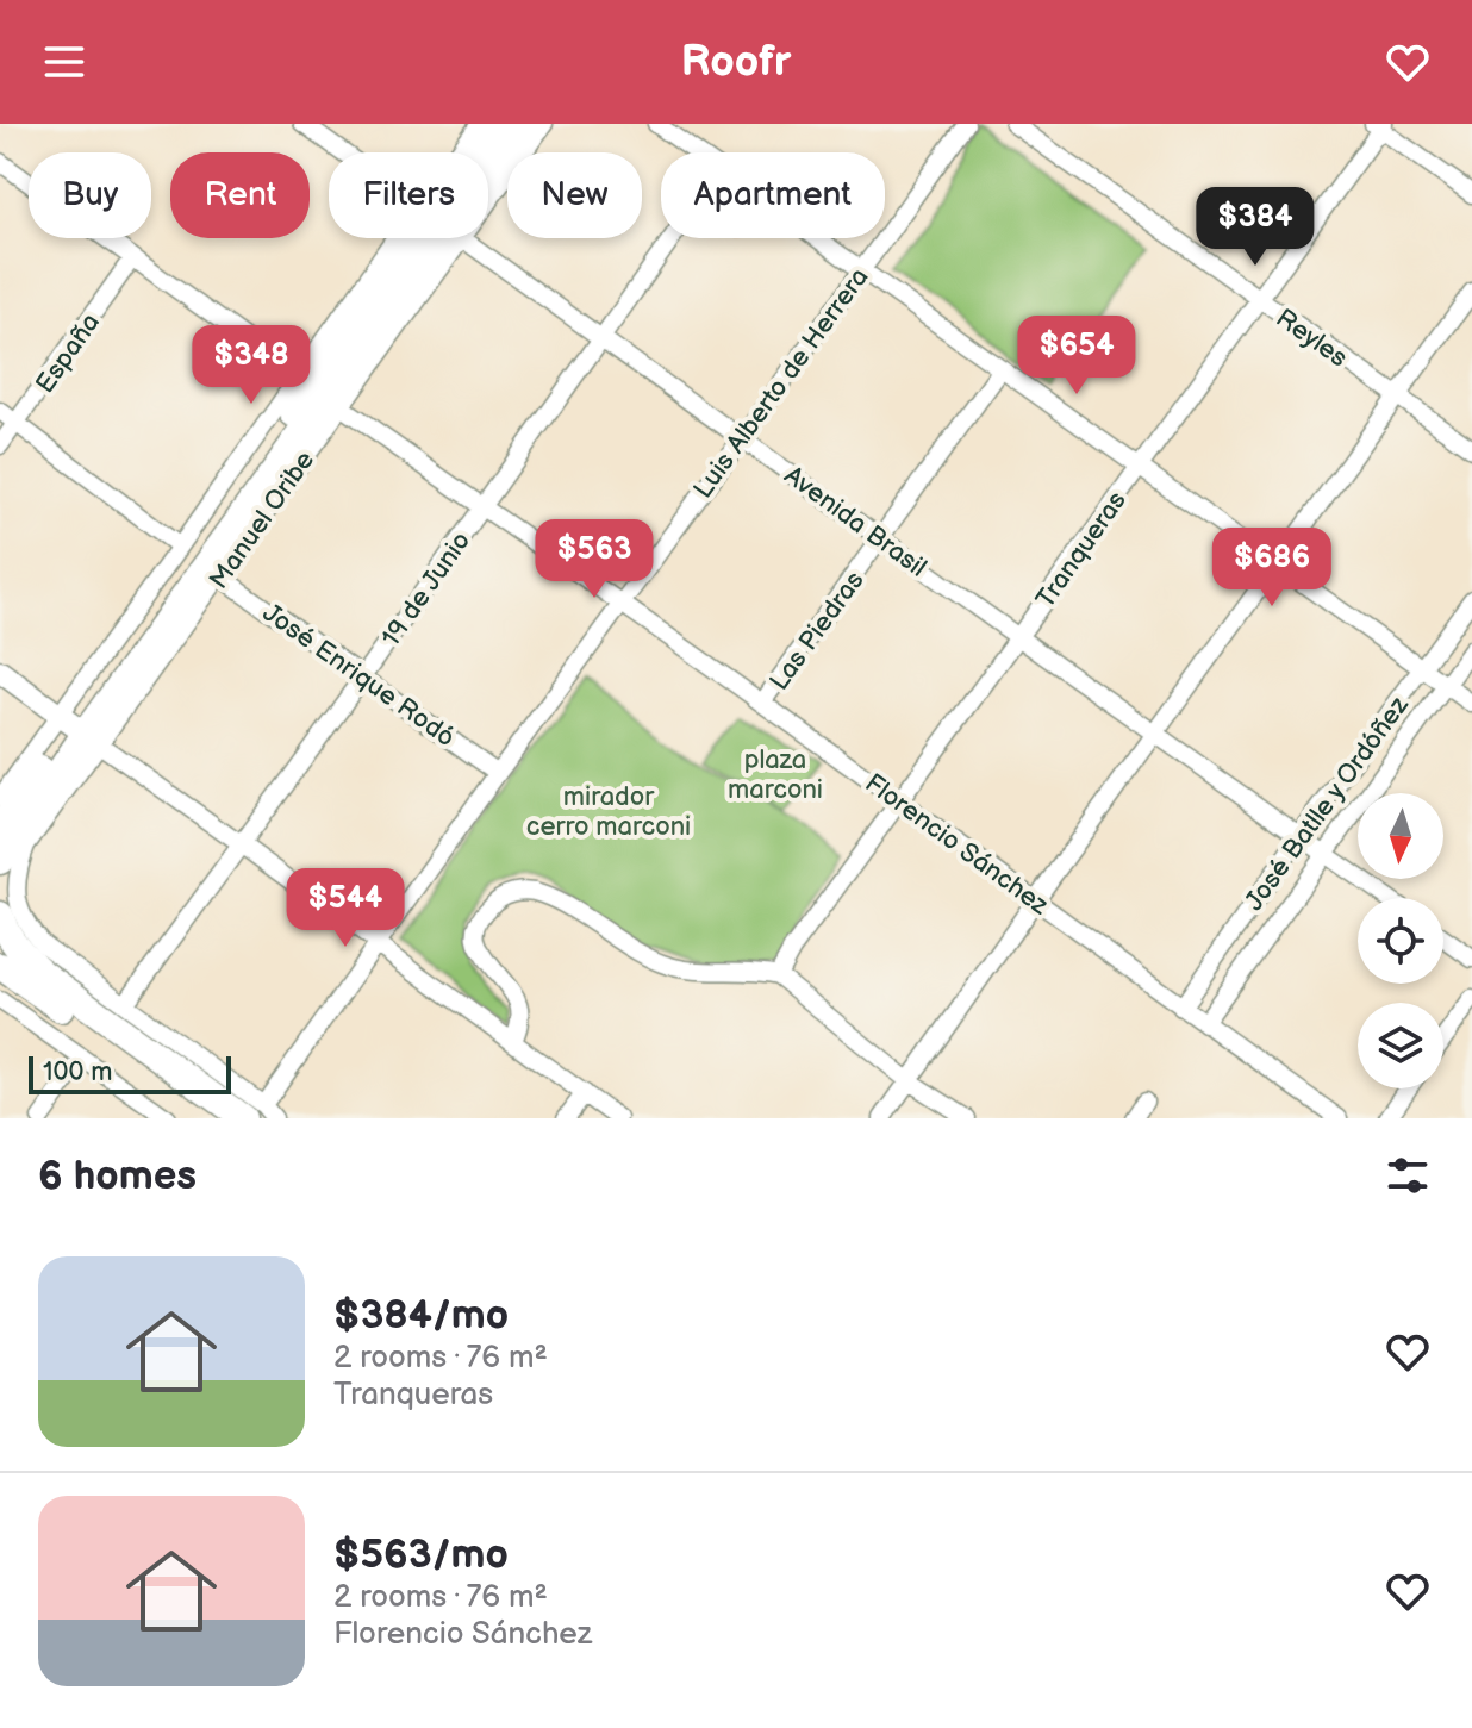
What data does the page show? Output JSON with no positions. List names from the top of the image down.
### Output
{
  "streets": {
    "highway": ["Manuel Oribe"],
    "street": [
      "Reyles",
      "España",
      "Luis Alberto de Herrera",
      "Avenida Brasil",
      "Tranqueras",
      "19 de Junio",
      "Las Piedras",
      "José Enrique Rodó",
      "José Batlle y Ordóñez",
      "Florencio Sánchez"
    ]
  },
  "crossings": [
    ["Reyles", "Tranqueras"],
    ["Luis Alberto de Herrera", "Avenida Brasil"],
    ["Luis Alberto de Herrera", "José Enrique Rodó"],
    ["Luis Alberto de Herrera", "Florencio Sánchez"],
    ["Manuel Oribe", "19 de Junio"],
    ["Manuel Oribe", "José Enrique Rodó"],
    ["Manuel Oribe", "Florencio Sánchez"],
    ["Avenida Brasil", "Tranqueras"],
    ["Avenida Brasil", "19 de Junio"],
    ["Avenida Brasil", "Las Piedras"],
    ["Avenida Brasil", "José Batlle y Ordóñez"],
    ["Tranqueras", "Florencio Sánchez"],
    ["19 de Junio", "José Enrique Rodó"],
    ["19 de Junio", "Florencio Sánchez"],
    ["Las Piedras", "Florencio Sánchez"],
    ["José Batlle y Ordóñez", "Florencio Sánchez"]
  ],
  "parks": ["plaza marconi", "mirador cerro marconi"],
  "scale_bar": "100 m",
  "north": "bottom",
  "page": {
    "header": "Roofr",
    "chip": [
      "Buy",
      "Rent",
      "Filters",
      "New",
      "Apartment"
    ],
    "price": [
      "$384",
      "$654",
      "$348",
      "$563",
      "$686",
      "$544"
    ],
    "scale": "100 m",
    "heading": "6 homes",
    "list": [
      {
        "name": "$384/mo",
        "note": "2 rooms · 76 m² · Tranqueras"
      },
      {
        "name": "$563/mo",
        "note": "2 rooms · 76 m² · Florencio Sánchez"
      }
    ]
  }
}
